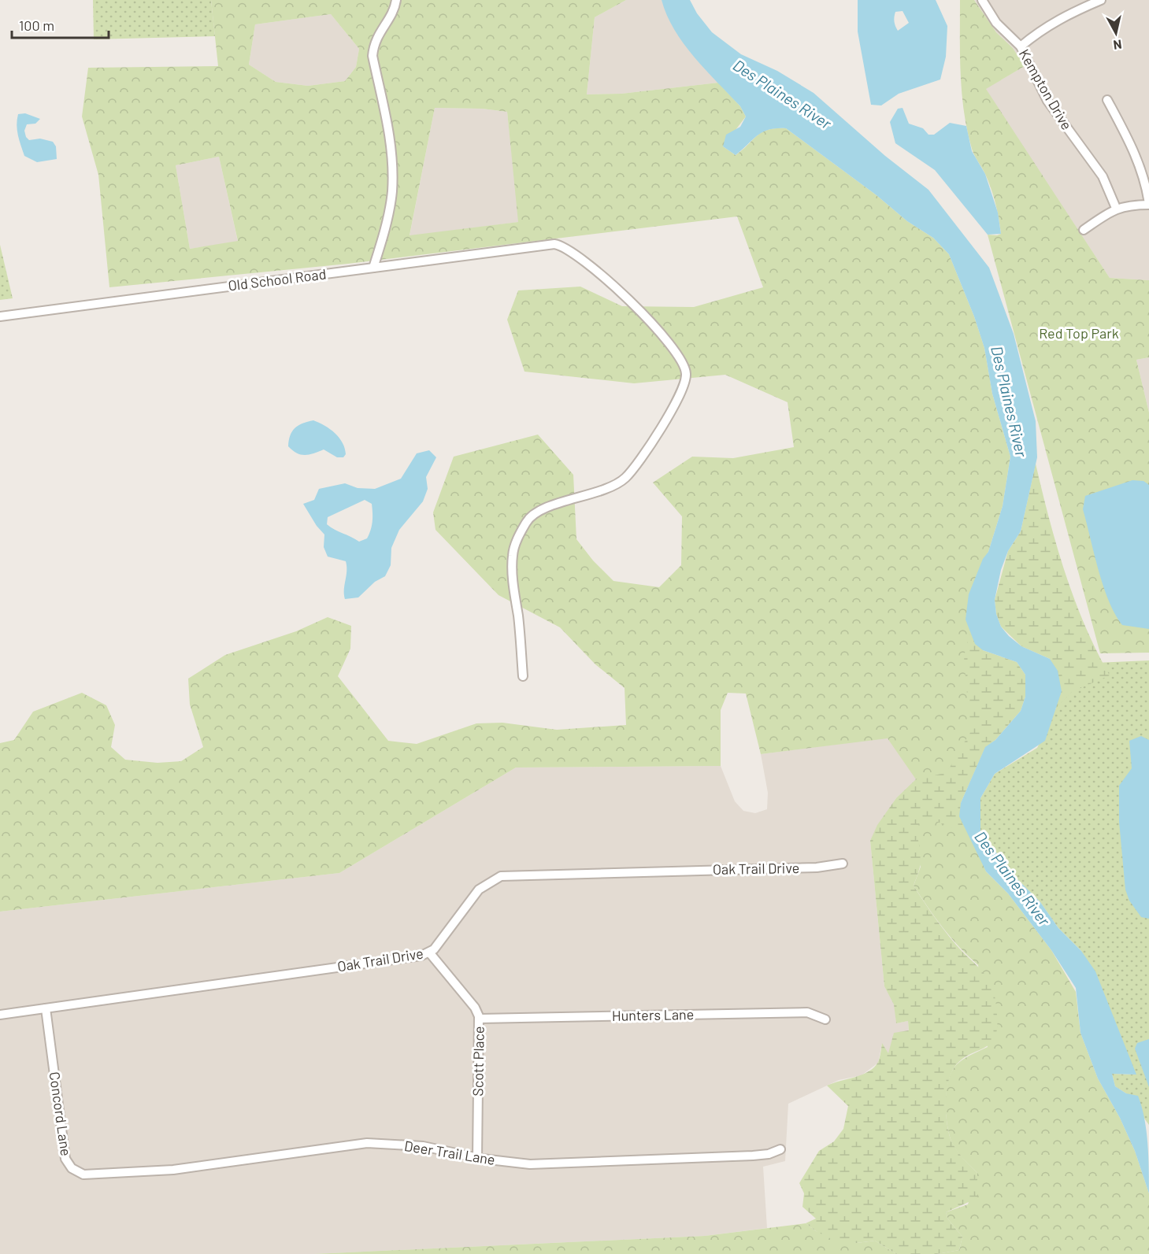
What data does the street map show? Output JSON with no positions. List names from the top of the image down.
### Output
{
  "streets": {
    "street": [
      "Kempton Drive",
      "Old School Road",
      "Oak Trail Drive",
      "Hunters Lane",
      "Scott Place",
      "Concord Lane",
      "Deer Trail Lane"
    ]
  },
  "crossings": [
    ["Oak Trail Drive", "Scott Place"],
    ["Oak Trail Drive", "Concord Lane"],
    ["Hunters Lane", "Scott Place"],
    ["Scott Place", "Deer Trail Lane"],
    ["Concord Lane", "Deer Trail Lane"]
  ],
  "water": ["Des Plaines River"],
  "parks": ["Red Top Park"],
  "scale_bar": "100 m",
  "north": "bottom"
}
